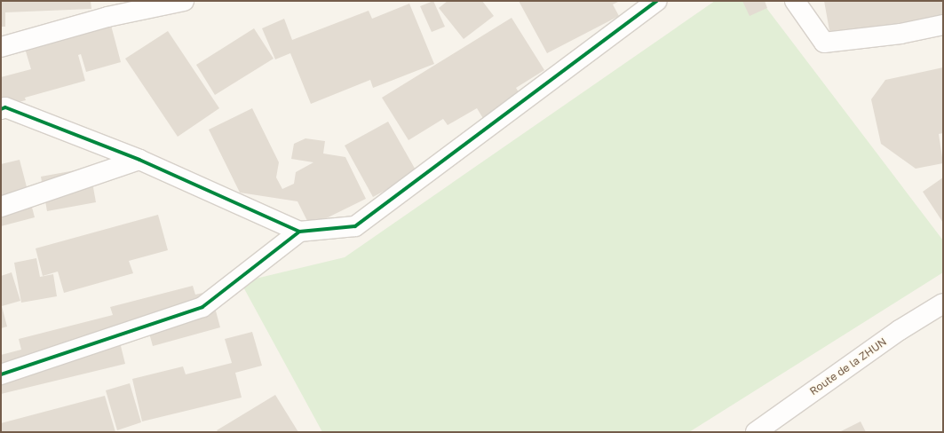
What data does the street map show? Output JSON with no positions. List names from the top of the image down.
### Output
{
  "streets": {
    "street": ["Route de la ZHUN"]
  }
}
